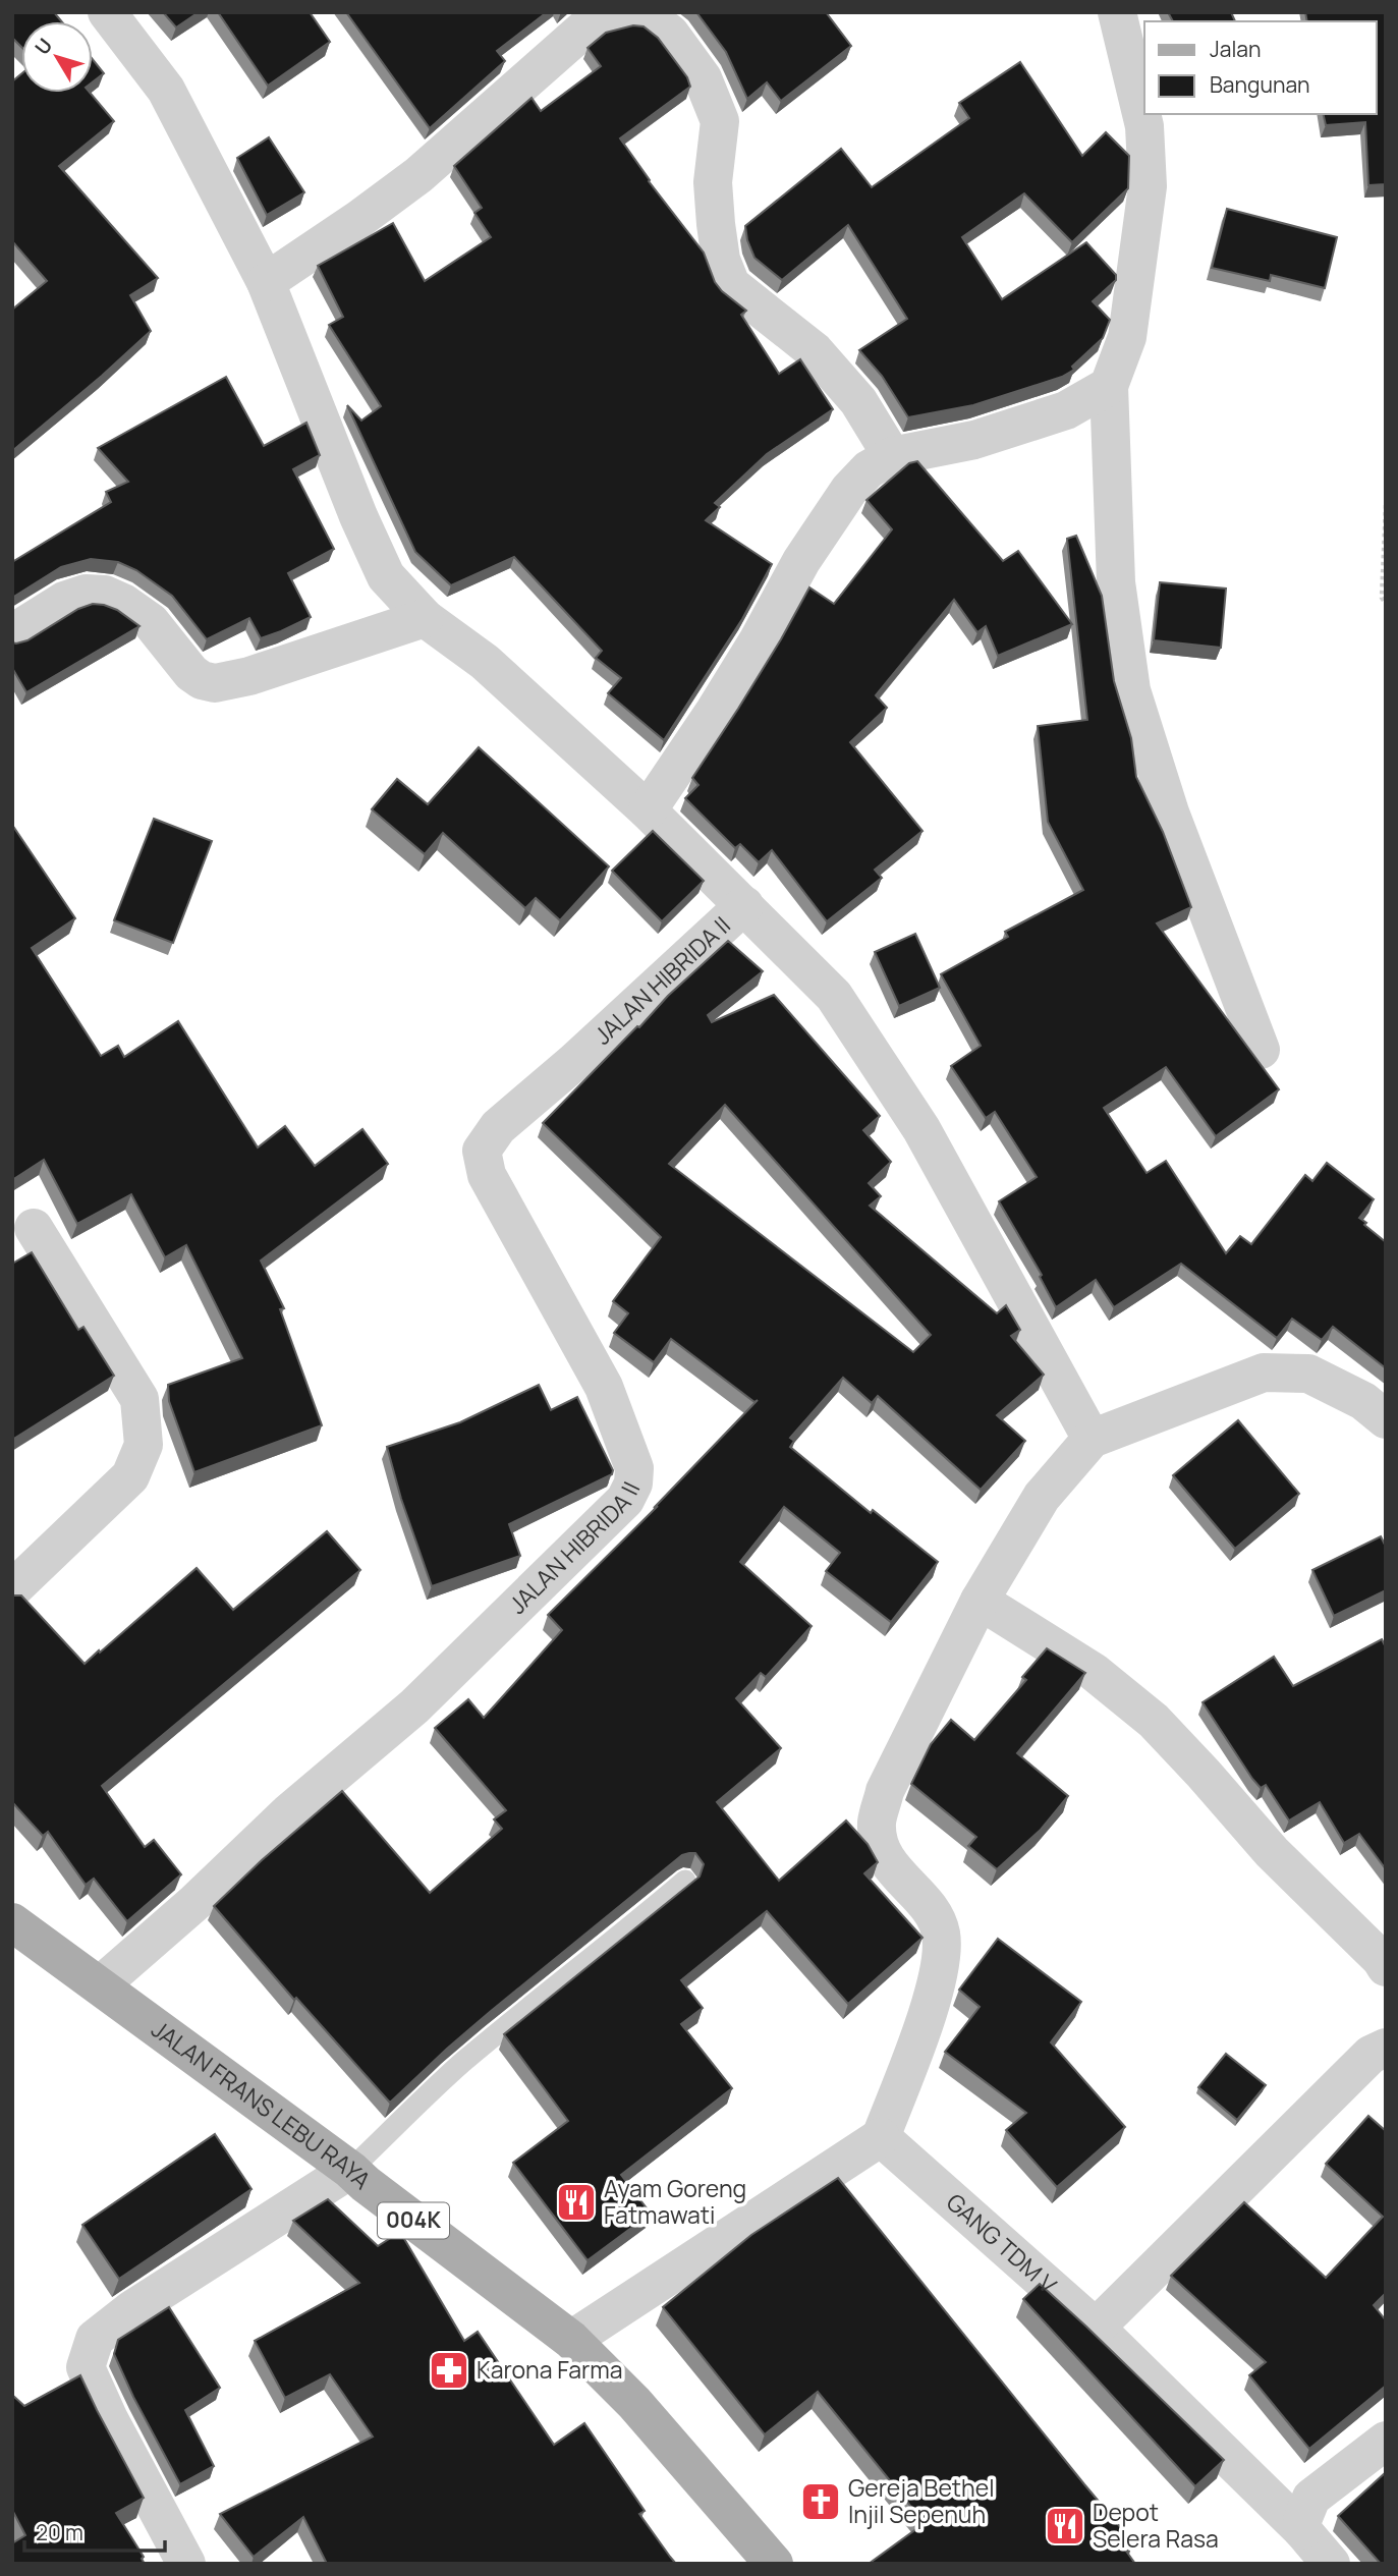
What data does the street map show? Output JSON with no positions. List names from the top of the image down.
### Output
{
  "streets": {
    "main road": ["JALAN FRANS LEBU RAYA", "004K"],
    "street": ["JALAN HIBRIDA II", "GANG TDM V"]
  },
  "crossings": [
    ["JALAN HIBRIDA II", "JALAN FRANS LEBU RAYA"]
  ],
  "places": {
    "restaurant": ["Ayam Goreng Fatmawati", "Depot Selera Rasa"],
    "pharmacy": ["Karona Farma"],
    "church": ["Gereja Bethel Injil Sepenuh"]
  },
  "legend": ["Jalan", "Bangunan"],
  "scale_bar": "20 m",
  "north": "top left"
}
